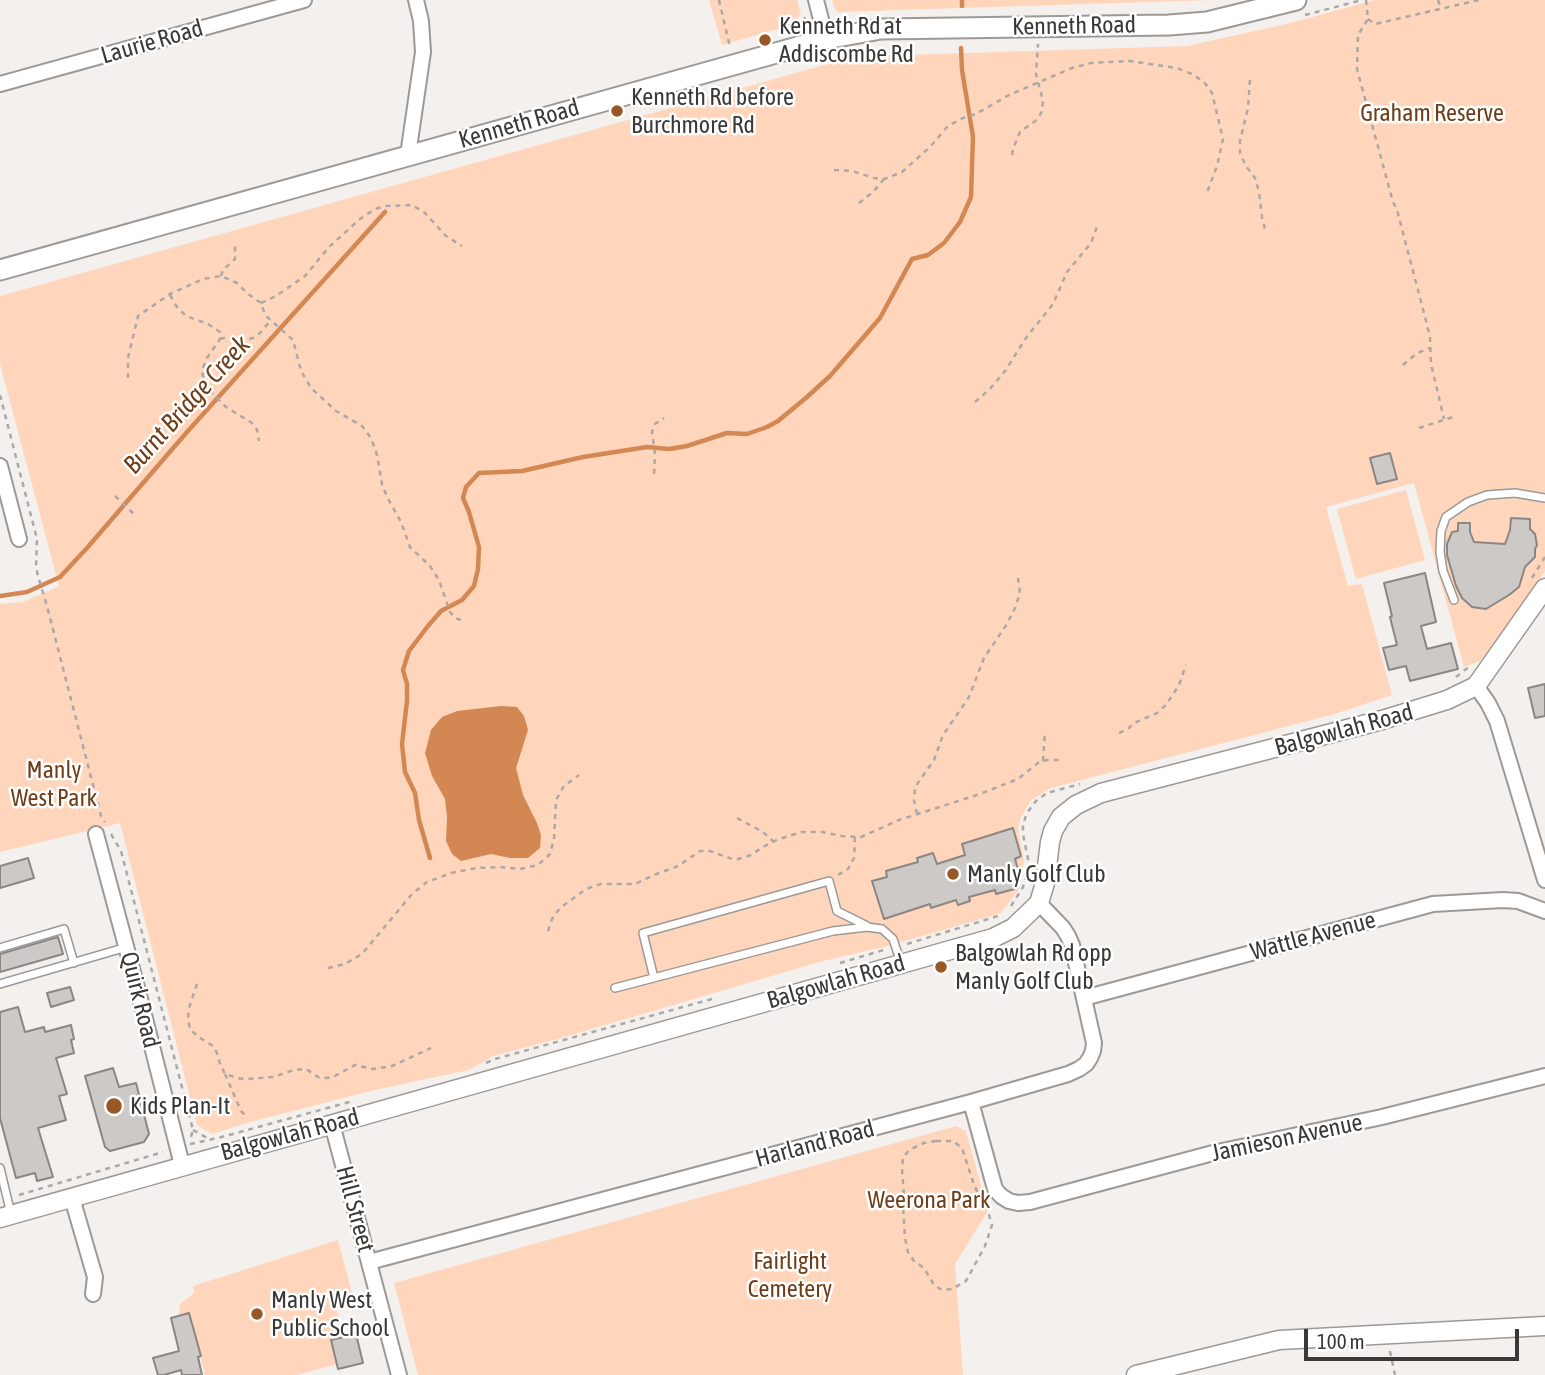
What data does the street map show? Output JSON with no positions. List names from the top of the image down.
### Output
{
  "streets": {
    "main road": ["Kenneth Road"],
    "street": [
      "Laurie Road",
      "Balgowlah Road",
      "Wattle Avenue",
      "Quirk Road",
      "Jamieson Avenue",
      "Harland Road",
      "Hill Street"
    ]
  },
  "crossings": [
    ["Balgowlah Road", "Quirk Road"],
    ["Balgowlah Road", "Harland Road"],
    ["Balgowlah Road", "Hill Street"],
    ["Wattle Avenue", "Harland Road"],
    ["Jamieson Avenue", "Harland Road"],
    ["Harland Road", "Hill Street"]
  ],
  "water": ["Burnt Bridge Creek"],
  "parks": [
    "Graham Reserve",
    "Manly West Park",
    "Weerona Park",
    "Fairlight Cemetery"
  ],
  "places": [
    "Kenneth Rd at Addiscombe Rd",
    "Kenneth Rd before Burchmore Rd",
    "Manly Golf Club",
    "Balgowlah Rd opp Manly Golf Club",
    "Kids Plan-It",
    "Manly West Public School"
  ],
  "scale_bar": "100 m"
}
